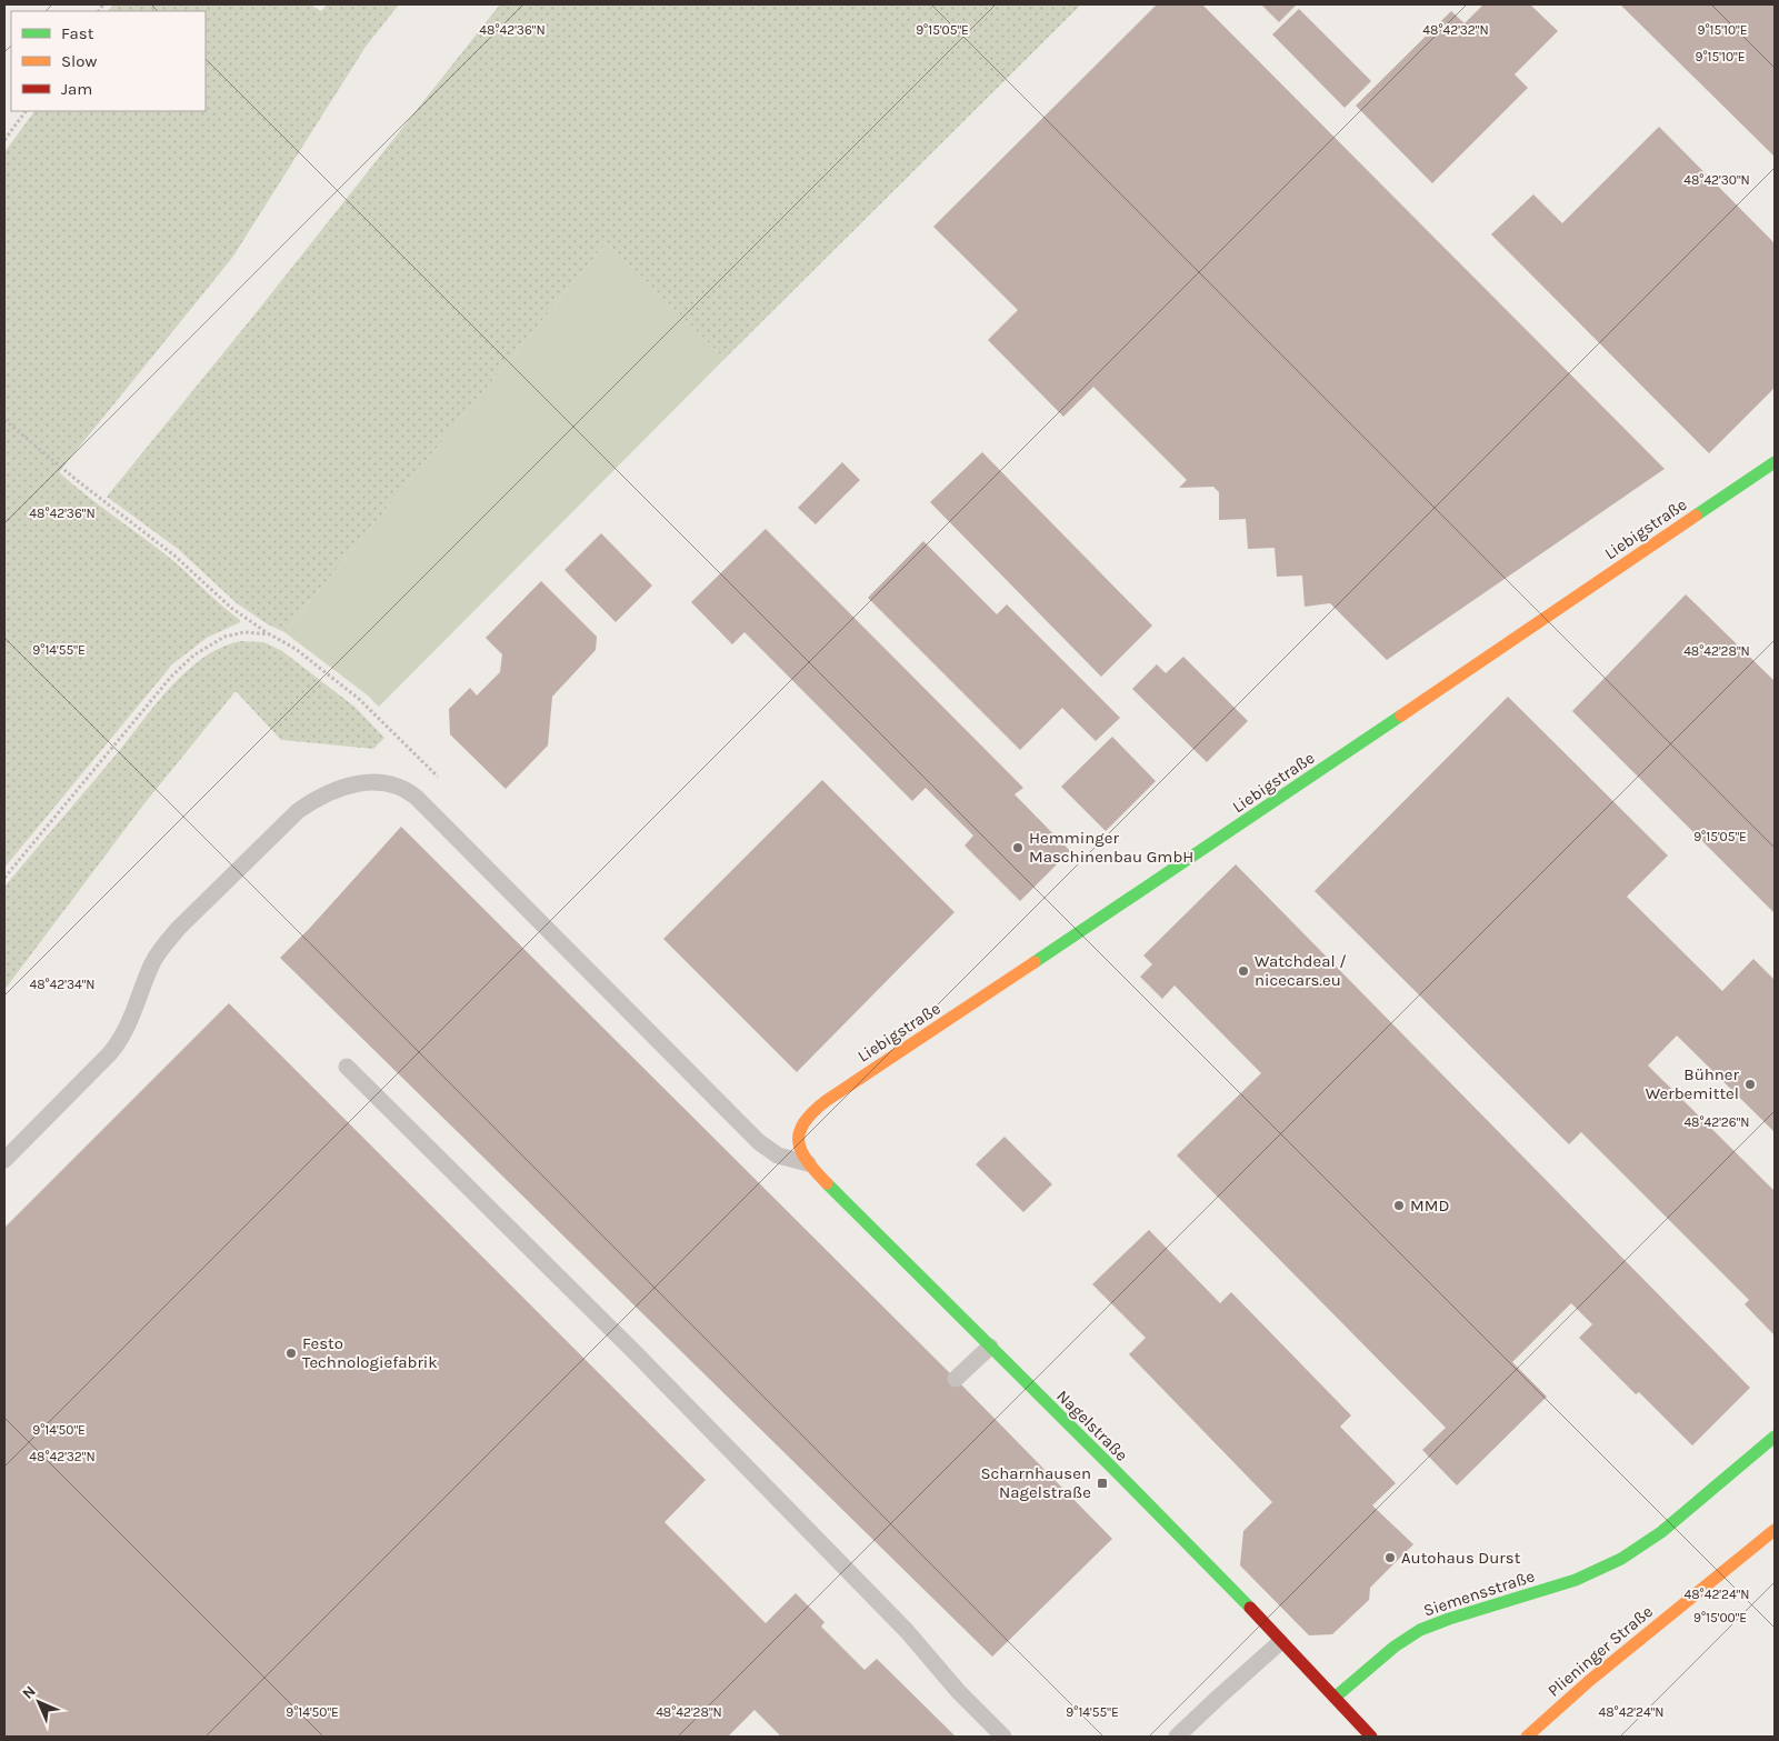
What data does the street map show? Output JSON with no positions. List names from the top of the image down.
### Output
{
  "streets": {
    "street": [
      "Liebigstraße",
      "Nagelstraße",
      "Siemensstraße",
      "Plieninger Straße"
    ]
  },
  "crossings": [
    ["Liebigstraße", "Nagelstraße"],
    ["Nagelstraße", "Siemensstraße"]
  ],
  "places": {
    "other": [
      "Hemminger Maschinenbau GmbH",
      "Watchdeal / nicecars.eu",
      "Bühner Werbemittel",
      "MMD",
      "Festo Technologiefabrik",
      "Autohaus Durst"
    ],
    "transit": ["Scharnhausen Nagelstraße"]
  },
  "legend": ["Fast", "Slow", "Jam"],
  "north": "top left",
  "coordinates": [
    "9°15'05\"E",
    "48°42'32\"N",
    "48°42'36\"N",
    "9°15'10\"E",
    "48°42'30\"N",
    "9°14'55\"E",
    "48°42'28\"N",
    "48°42'34\"N",
    "48°42'26\"N",
    "9°14'50\"E",
    "48°42'24\"N",
    "9°15'00\"E"
  ]
}
